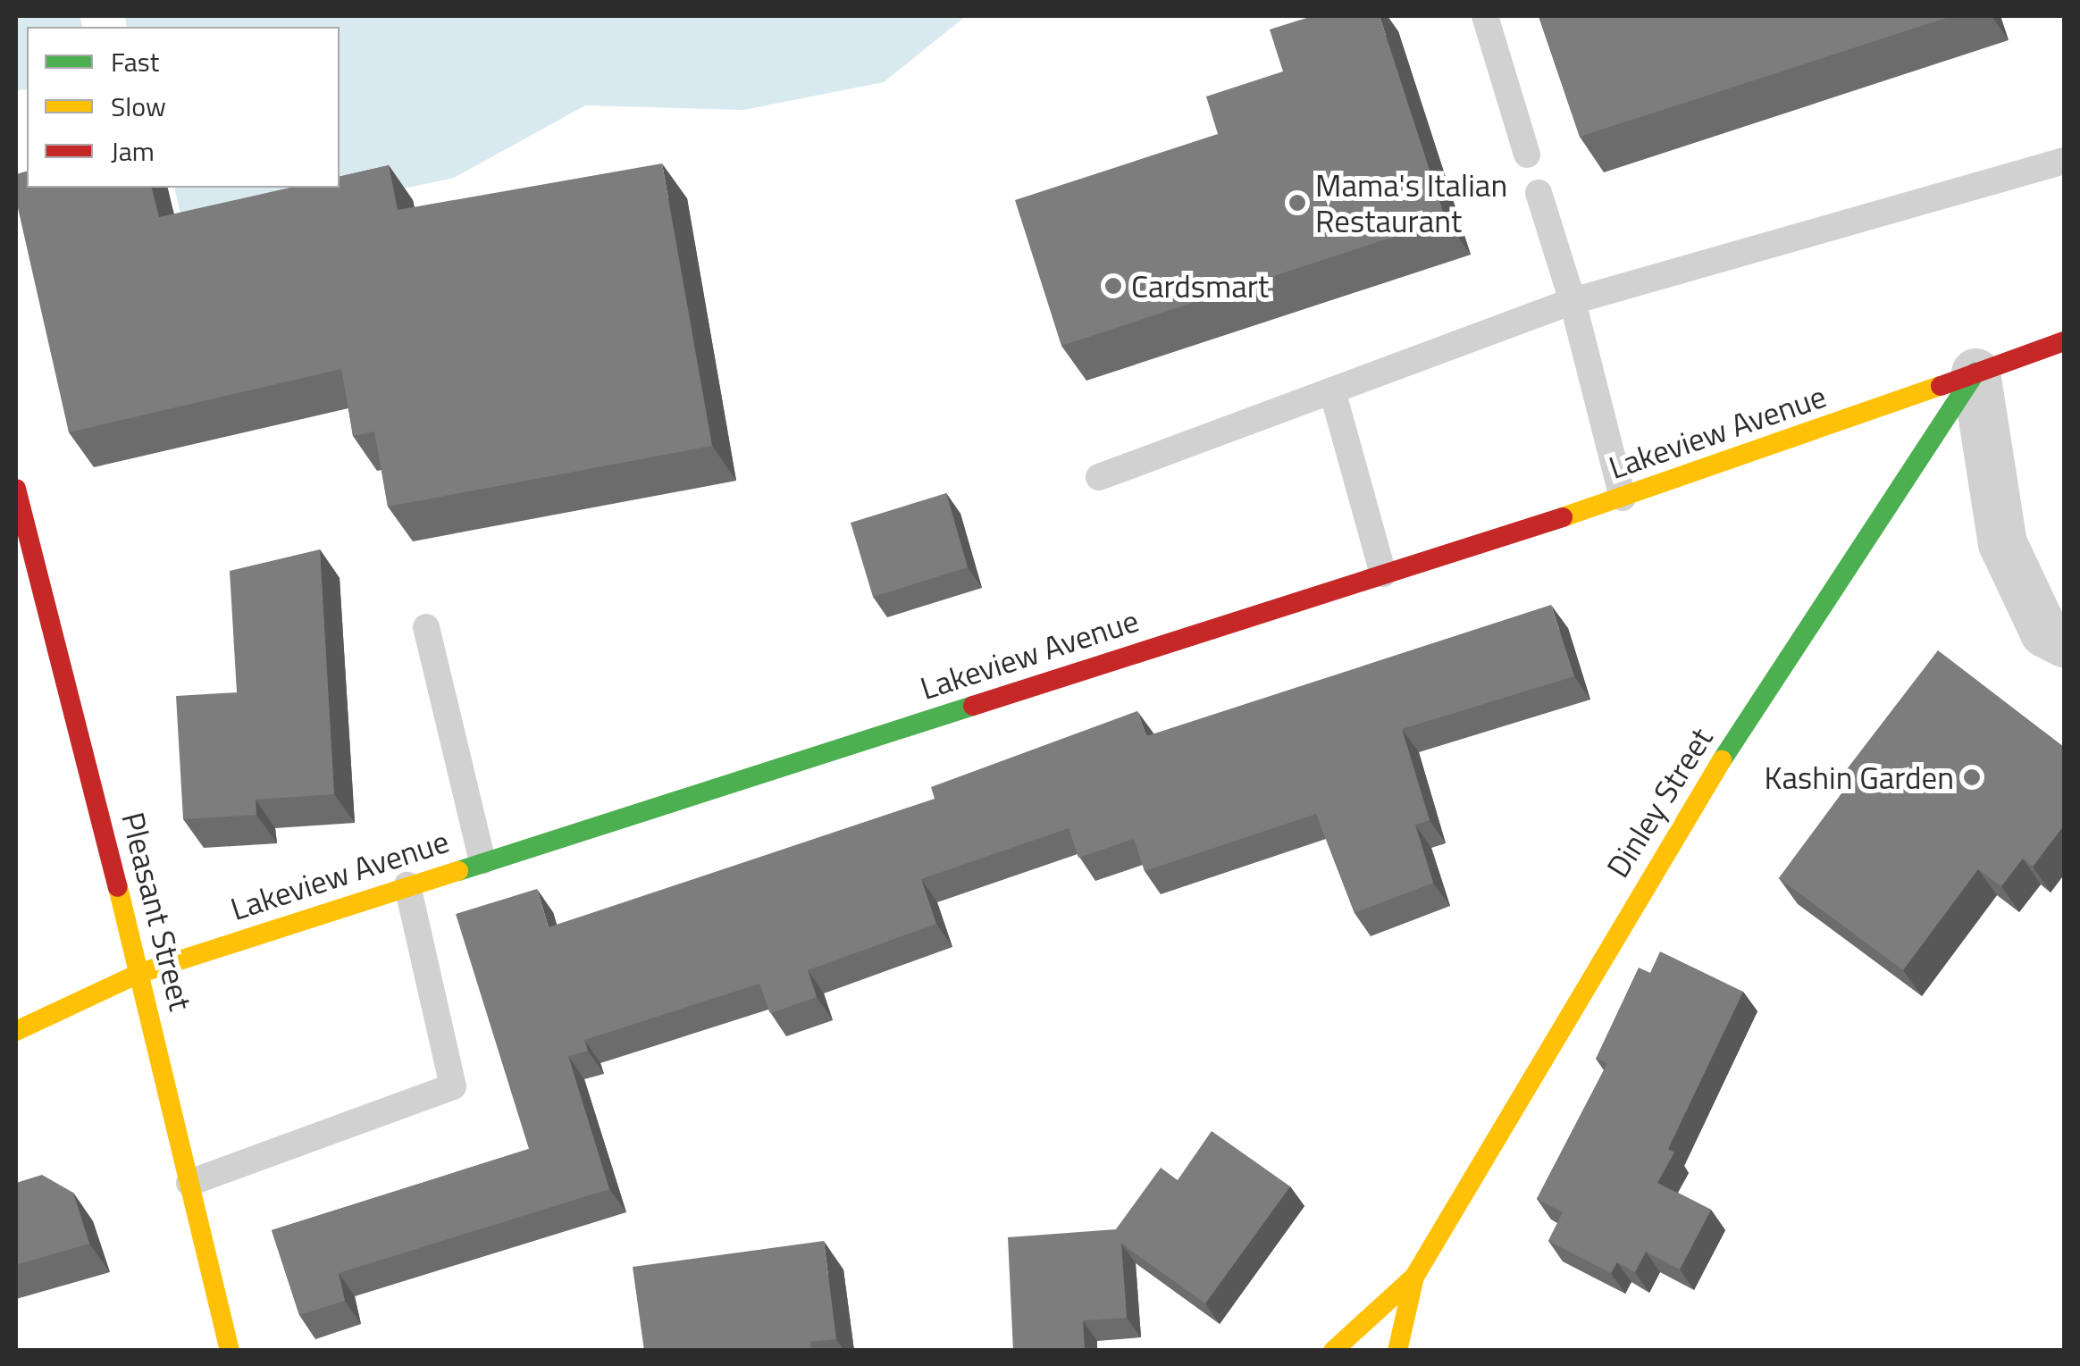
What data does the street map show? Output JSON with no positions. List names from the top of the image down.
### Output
{
  "streets": {
    "main road": ["Lakeview Avenue", "Dinley Street", "Pleasant Street"]
  },
  "crossings": [
    ["Lakeview Avenue", "Dinley Street"],
    ["Lakeview Avenue", "Pleasant Street"]
  ],
  "places": ["Mama's Italian Restaurant", "Cardsmart", "Kashin Garden"],
  "legend": ["Fast", "Slow", "Jam"]
}
